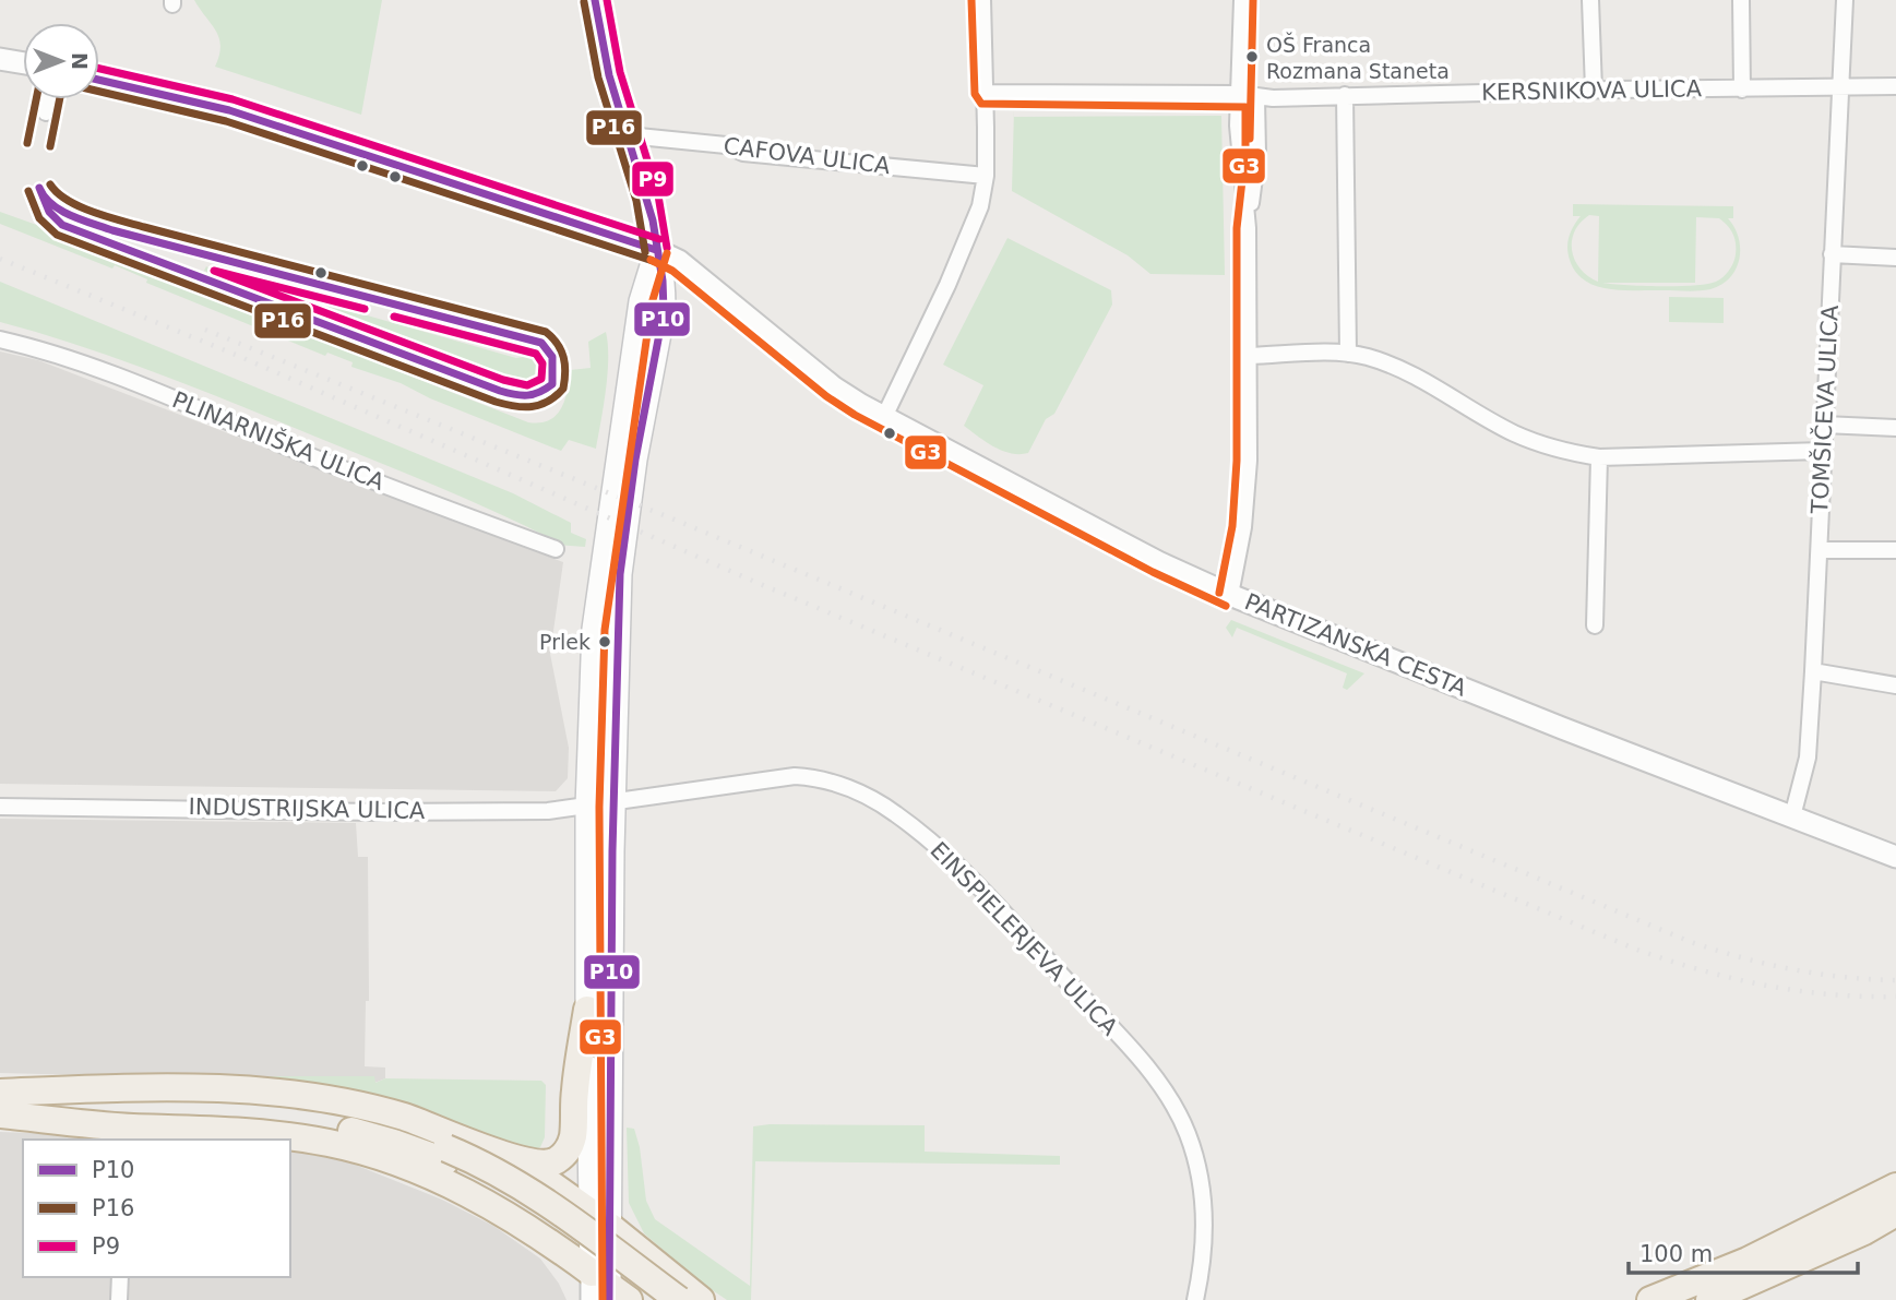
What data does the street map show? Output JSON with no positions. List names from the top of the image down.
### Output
{
  "streets": {
    "street": [
      "KERSNIKOVA ULICA",
      "CAFOVA ULICA",
      "TOMŠIČEVA ULICA",
      "PLINARNIŠKA ULICA",
      "PARTIZANSKA CESTA",
      "INDUSTRIJSKA ULICA",
      "EINSPIELERJEVA ULICA"
    ]
  },
  "crossings": [
    ["KERSNIKOVA ULICA", "TOMŠIČEVA ULICA"],
    ["TOMŠIČEVA ULICA", "PARTIZANSKA CESTA"],
    ["INDUSTRIJSKA ULICA", "EINSPIELERJEVA ULICA"]
  ],
  "places": ["OŠ Franca Rozmana Staneta", "Prlek"],
  "lines": [
    "transit line P10",
    "transit line P9",
    "transit line G3",
    "transit line P16"
  ],
  "legend": ["P10", "P16", "P9"],
  "scale_bar": "100 m",
  "north": "right"
}
